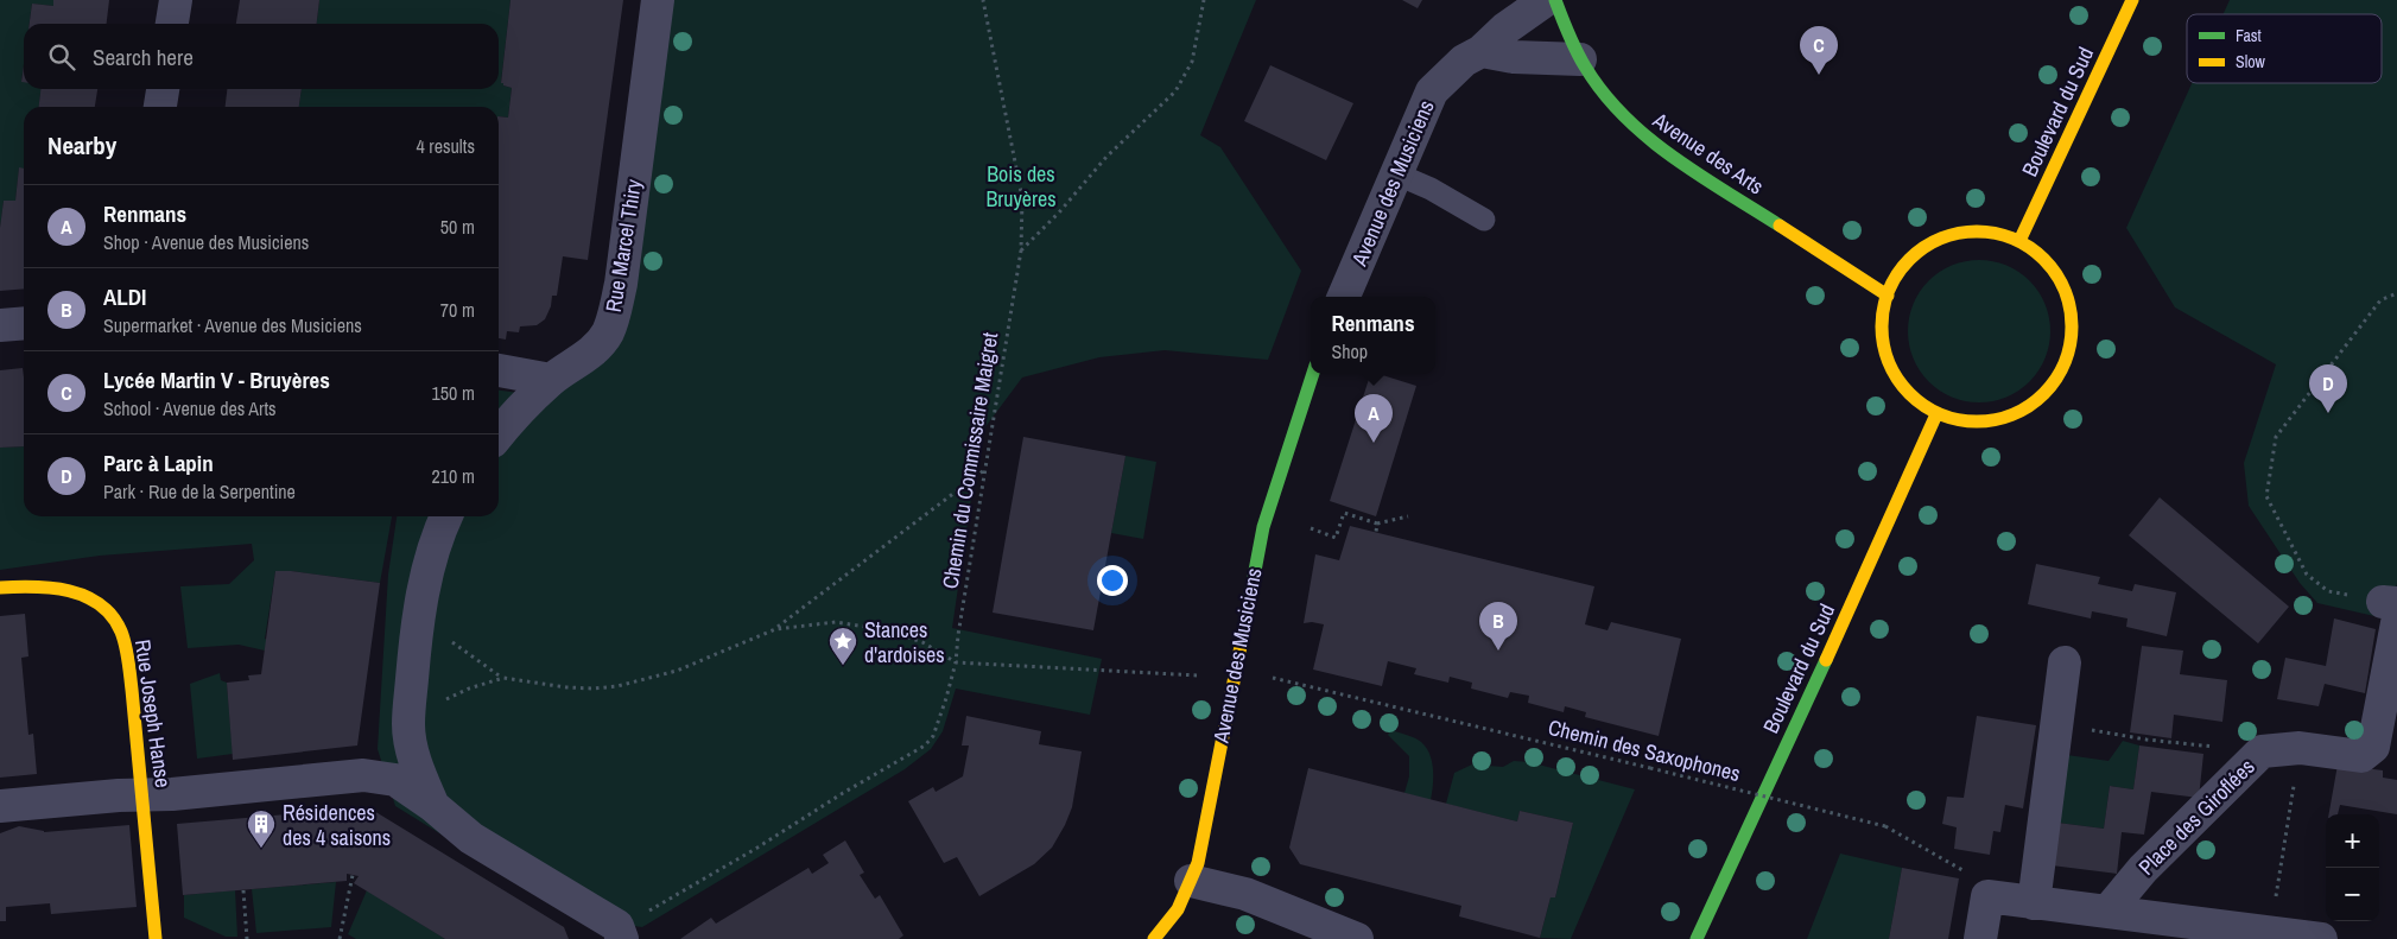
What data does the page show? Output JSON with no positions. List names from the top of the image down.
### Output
{
  "streets": {
    "street": [
      "Boulevard du Sud",
      "Avenue des Arts",
      "Avenue des Musiciens",
      "Rue Marcel Thiry",
      "Rue Joseph Hanse",
      "Place des Giroflées"
    ],
    "path": ["Chemin du Commissaire Maigret", "Chemin des Saxophones"]
  },
  "crossings": [
    ["Boulevard du Sud", "Avenue des Arts"]
  ],
  "parks": ["Bois des Bruyères"],
  "places": {
    "place": ["Stances d'ardoises"],
    "building": ["Résidences des 4 saisons"]
  },
  "legend": ["Fast", "Slow"],
  "page": {
    "search": "Search here",
    "pins": [
      "C",
      "D",
      "A",
      "B"
    ],
    "heading": ["Nearby", "4 results"],
    "list": [
      {
        "mark": "A",
        "name": "Renmans",
        "note": "Shop · Avenue des Musiciens",
        "value": "50 m"
      },
      {
        "mark": "B",
        "name": "ALDI",
        "note": "Supermarket · Avenue des Musiciens",
        "value": "70 m"
      },
      {
        "mark": "C",
        "name": "Lycée Martin V - Bruyères",
        "note": "School · Avenue des Arts",
        "value": "150 m"
      },
      {
        "mark": "D",
        "name": "Parc à Lapin",
        "note": "Park · Rue de la Serpentine",
        "value": "210 m"
      }
    ],
    "popup": ["Renmans", "Shop"],
    "map_buttons": ["+", "−"]
  }
}
